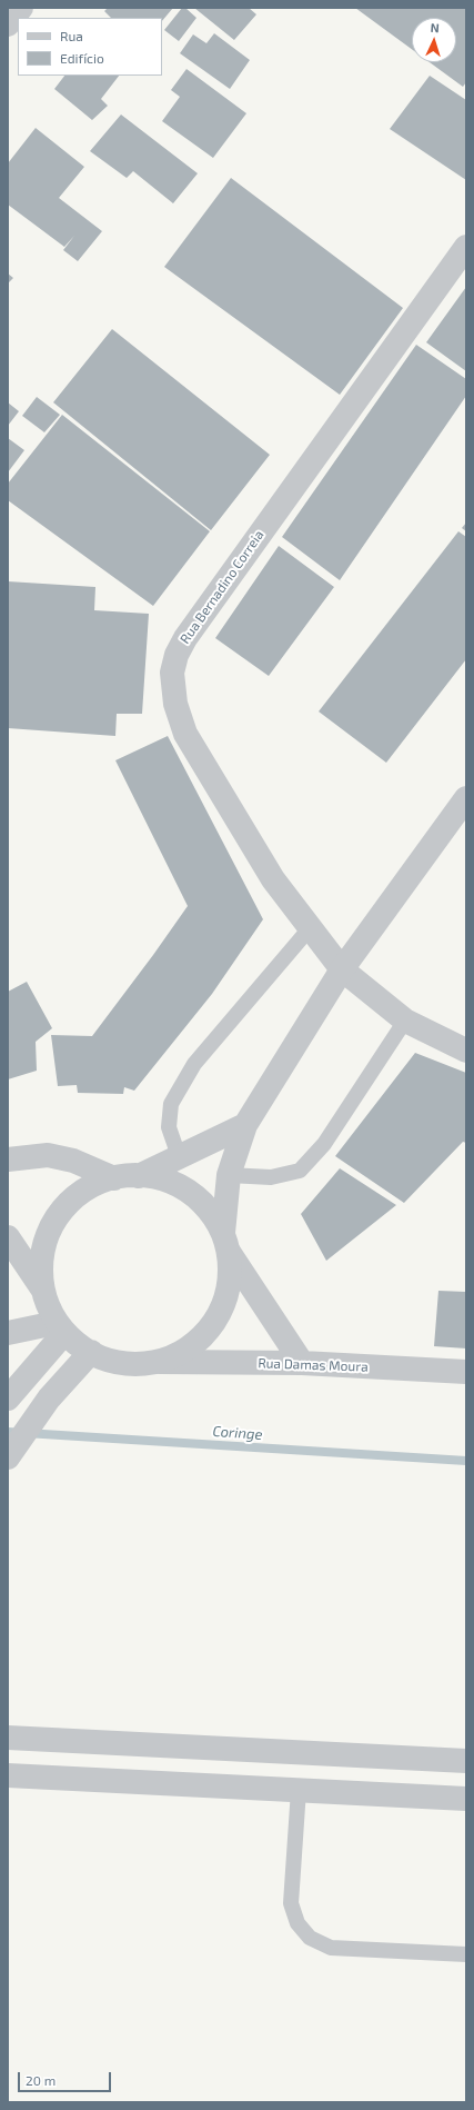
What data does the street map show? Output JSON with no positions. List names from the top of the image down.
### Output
{
  "streets": {
    "street": ["Rua Bernadino Correia", "Rua Damas Moura"]
  },
  "water": ["Coringe"],
  "legend": ["Rua", "Edifício"],
  "scale_bar": "20 m",
  "north": "top"
}
